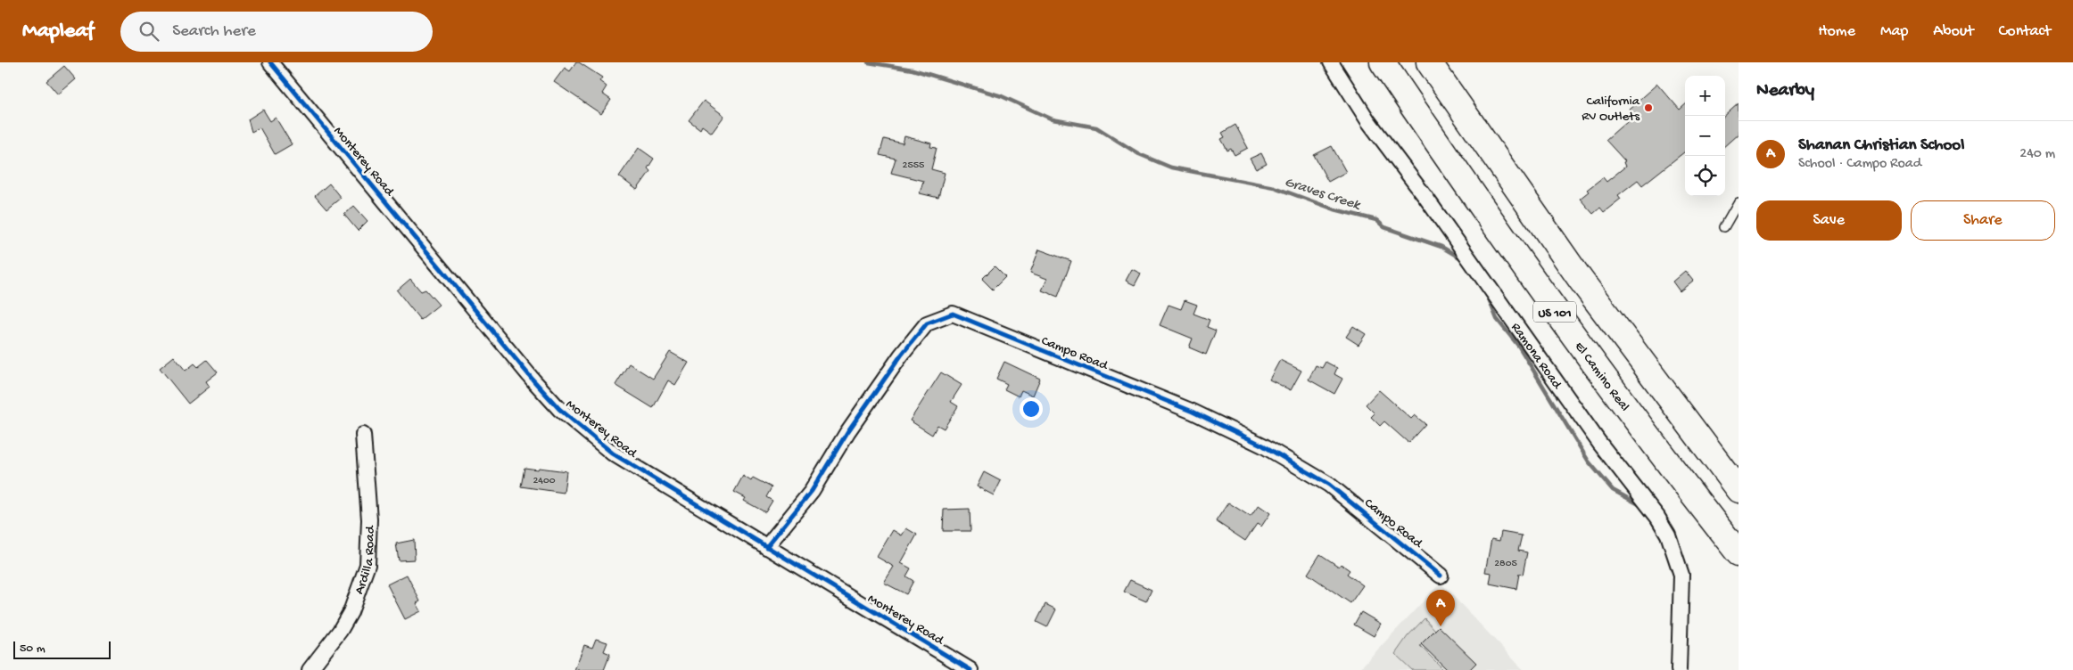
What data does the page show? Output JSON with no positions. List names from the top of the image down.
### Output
{
  "streets": {
    "highway": ["US 101", "El Camino Real"],
    "street": [
      "Monterey Road",
      "Campo Road",
      "Ramona Road",
      "Ardilla Road"
    ]
  },
  "crossings": [
    ["Monterey Road", "Campo Road"]
  ],
  "water": ["Graves Creek"],
  "places": ["California RV Outlets"],
  "house_numbers": ["2555", "2400", "2805"],
  "scale_bar": "50 m",
  "page": {
    "header": "Mapleaf",
    "search": "Search here",
    "nav": [
      "Home",
      "Map",
      "About",
      "Contact"
    ],
    "heading": "Nearby",
    "map_buttons": ["+", "−"],
    "list": [
      {
        "mark": "A",
        "name": "Shanan Christian School",
        "note": "School · Campo Road",
        "value": "240 m"
      }
    ],
    "buttons": ["Save", "Share"],
    "pins": "A",
    "scale": "50 m"
  }
}
